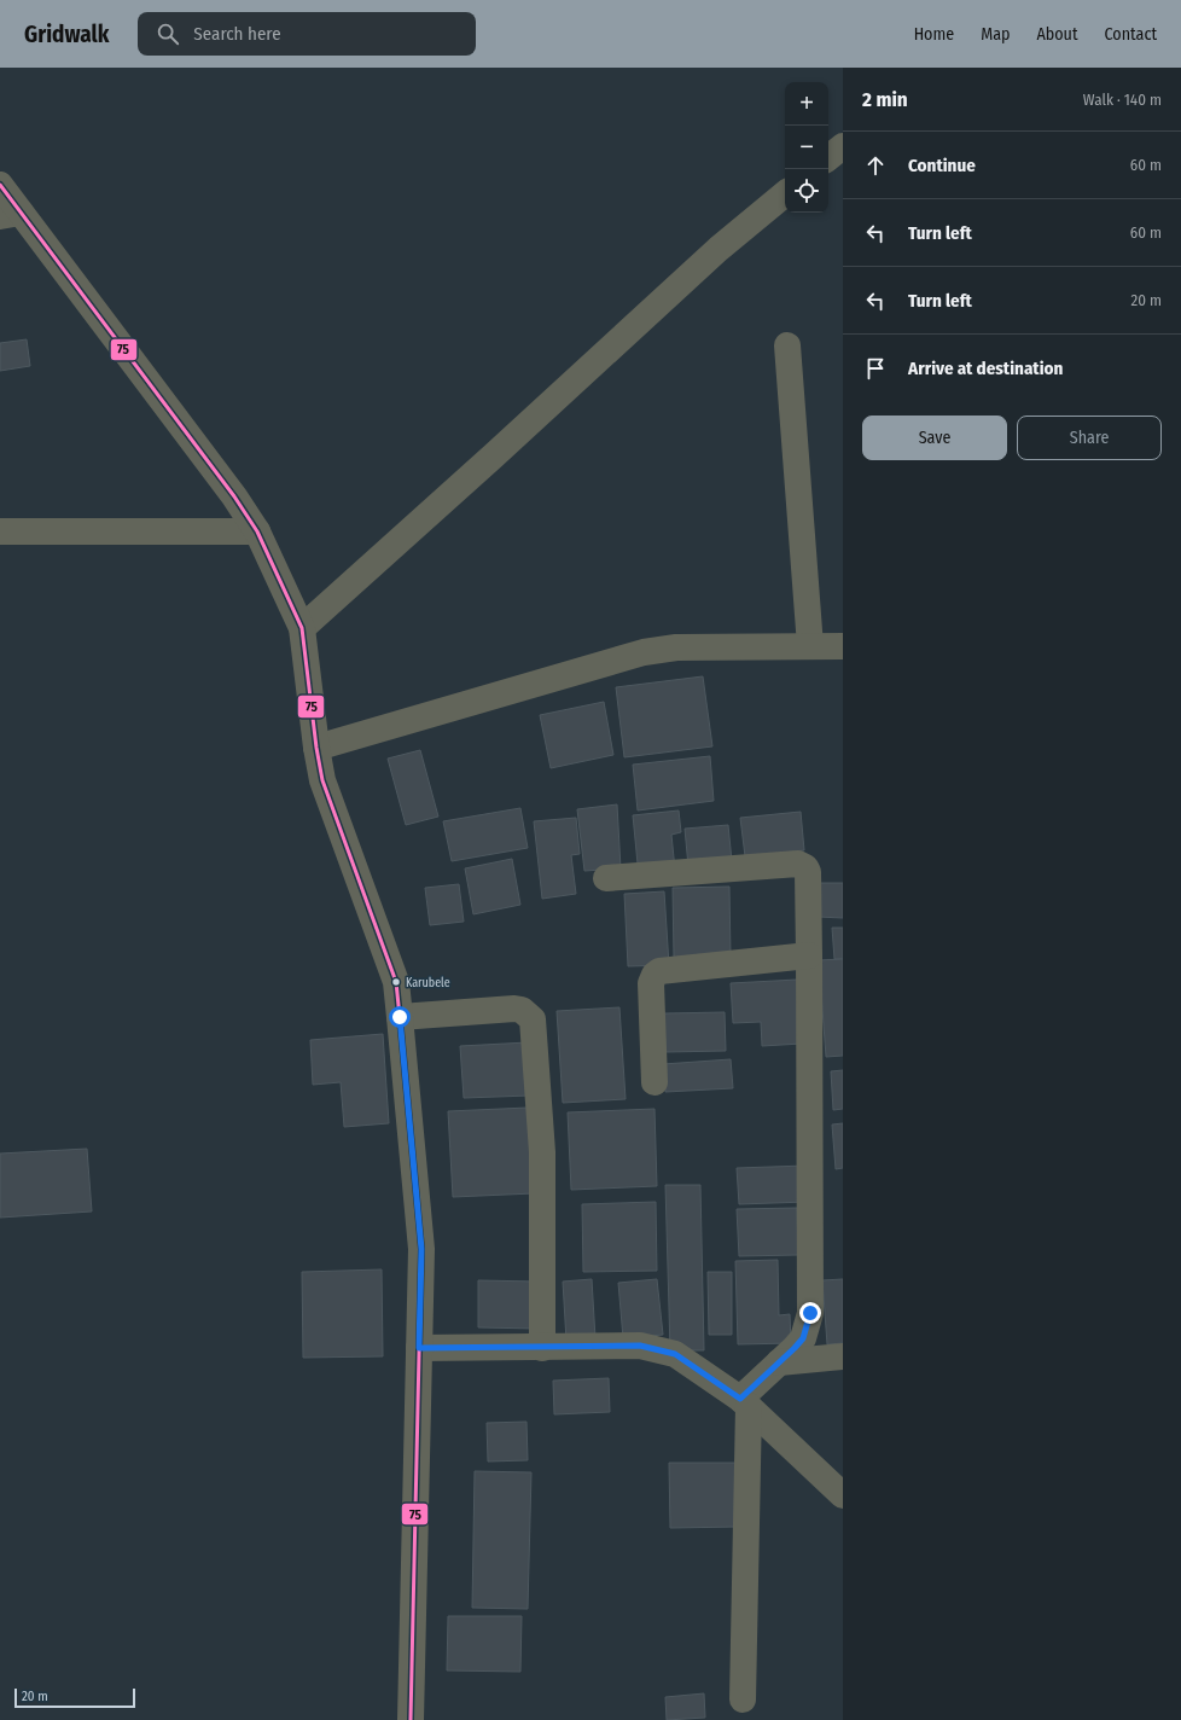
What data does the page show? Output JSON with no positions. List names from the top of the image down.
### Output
{
  "places": ["Karubele"],
  "lines": ["transit line 75"],
  "scale_bar": "20 m",
  "page": {
    "header": "Gridwalk",
    "search": "Search here",
    "nav": [
      "Home",
      "Map",
      "About",
      "Contact"
    ],
    "heading": ["2 min", "Walk · 140 m"],
    "map_buttons": ["+", "−"],
    "list": [
      ["Continue", "60 m"],
      ["Turn left", "60 m"],
      ["Turn left", "20 m"],
      "Arrive at destination"
    ],
    "buttons": ["Save", "Share"],
    "scale": "20 m"
  }
}
